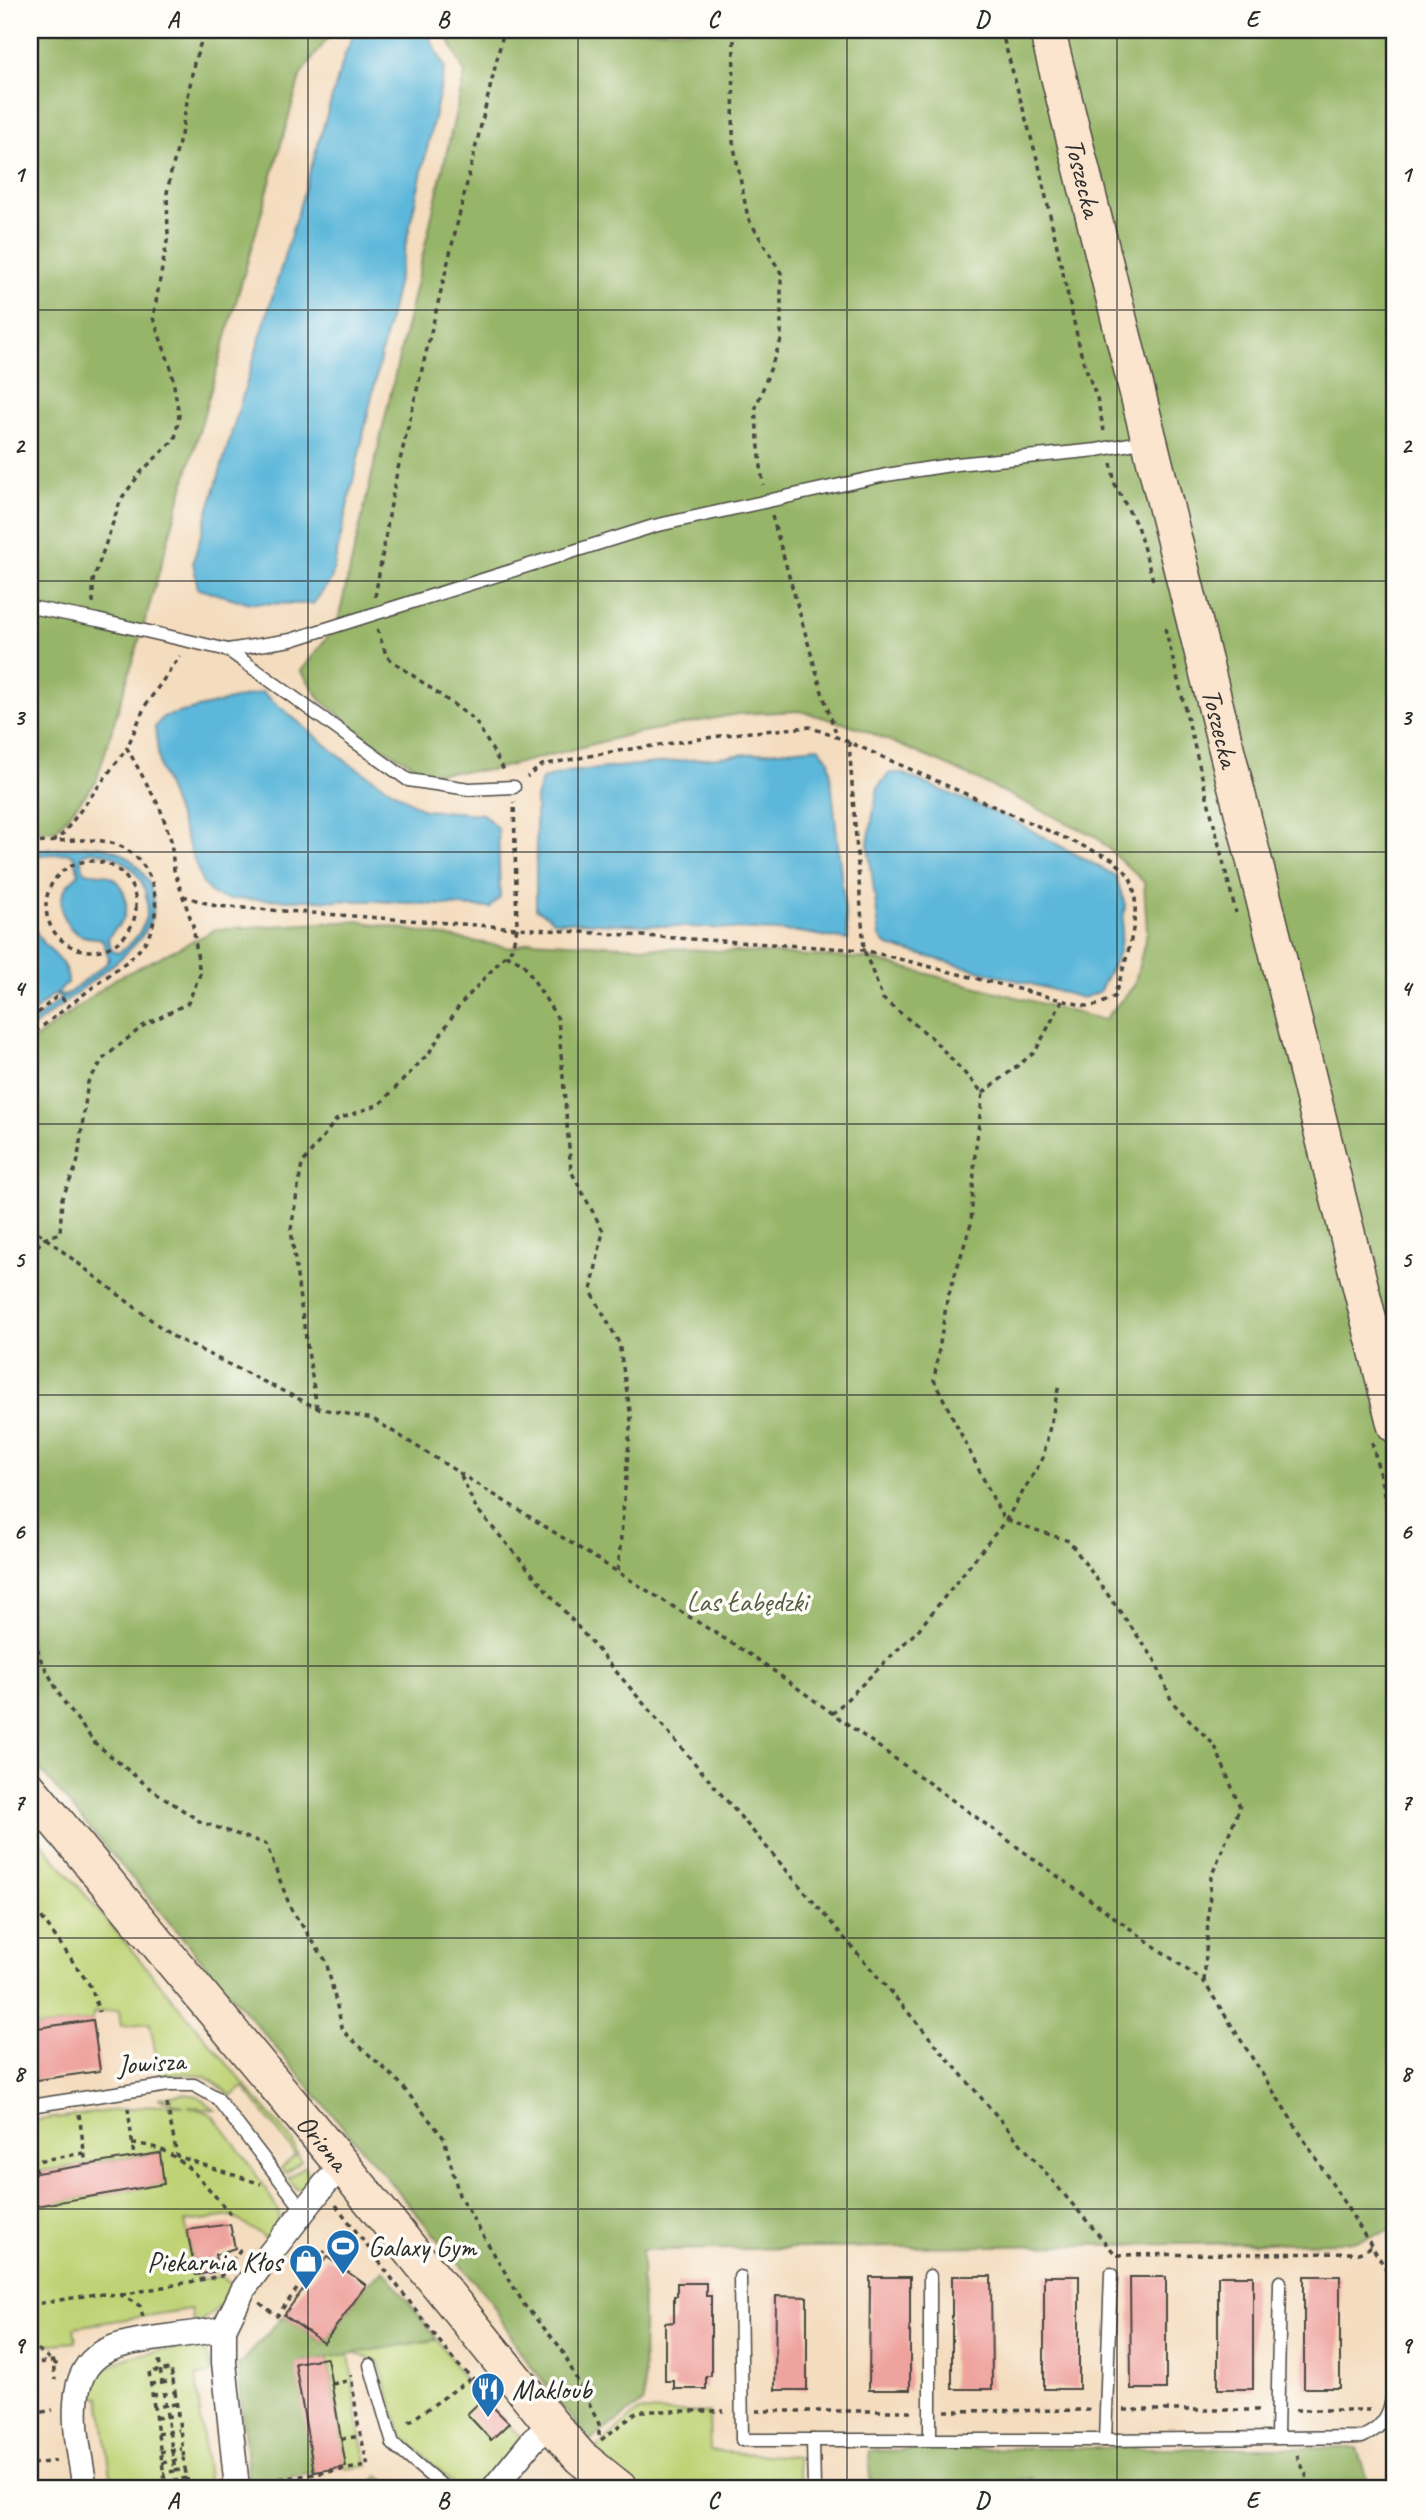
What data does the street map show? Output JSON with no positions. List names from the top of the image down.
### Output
{
  "streets": {
    "main road": ["Toszecka", "Oriona"],
    "lane": ["Jowisza"]
  },
  "parks": ["Las Łabędzki"],
  "places": {
    "sports": ["Galaxy Gym"],
    "shop": ["Piekarnia Kłos"],
    "restaurant": ["Makloub"]
  },
  "grid": {
    "columns": [
      "A",
      "B",
      "C",
      "D",
      "E"
    ],
    "rows": [
      "1",
      "2",
      "3",
      "4",
      "5",
      "6",
      "7",
      "8",
      "9"
    ]
  }
}
